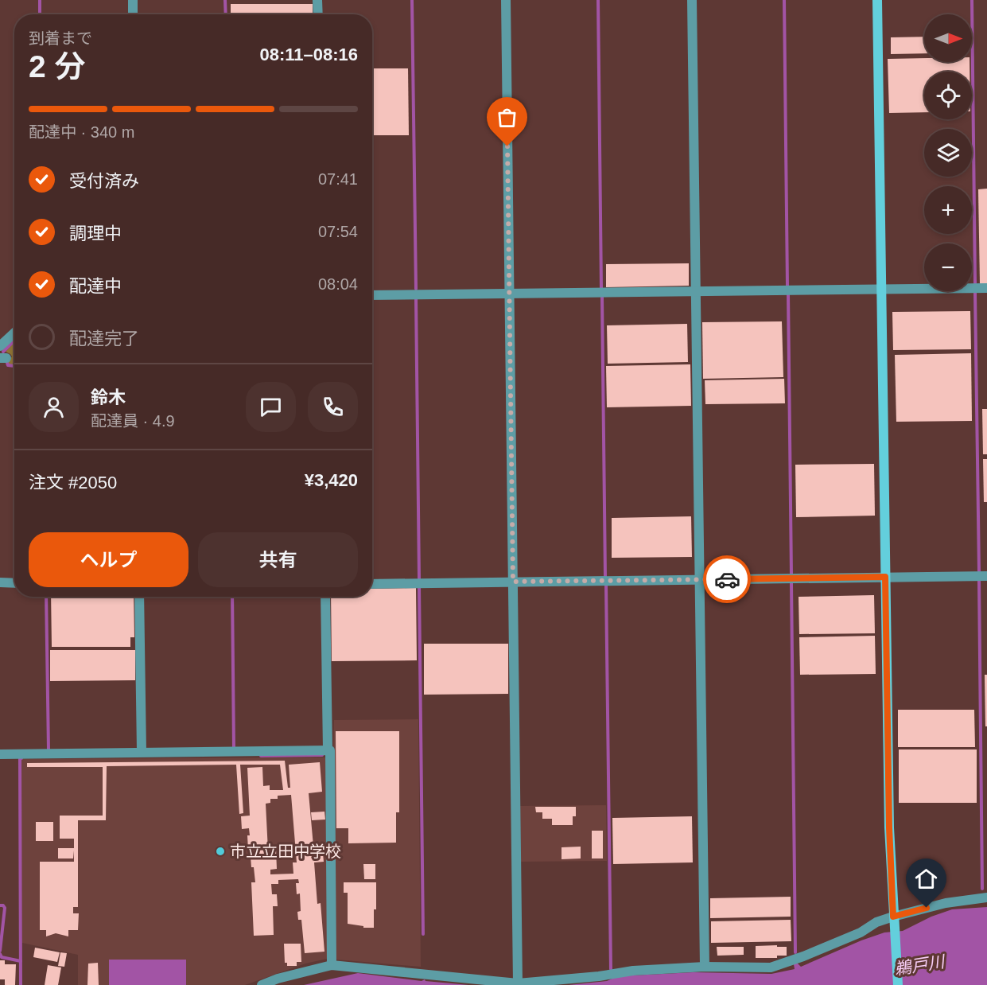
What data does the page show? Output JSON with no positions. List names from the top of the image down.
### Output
{
  "water": ["鵜戸川"],
  "places": ["市立立田中学校"],
  "north": "right",
  "page": {
    "map_buttons": ["+", "−"],
    "heading": ["2 分", "到着まで", "08:11–08:16"],
    "panel": [
      "鈴木",
      "配達員 · 4.9",
      "注文 #2050",
      "¥3,420"
    ],
    "bar": "配達中 · 340 m",
    "list": [
      ["受付済み", "07:41"],
      ["調理中", "07:54"],
      ["配達中", "08:04"],
      "配達完了"
    ],
    "buttons": ["ヘルプ", "共有"]
  }
}
